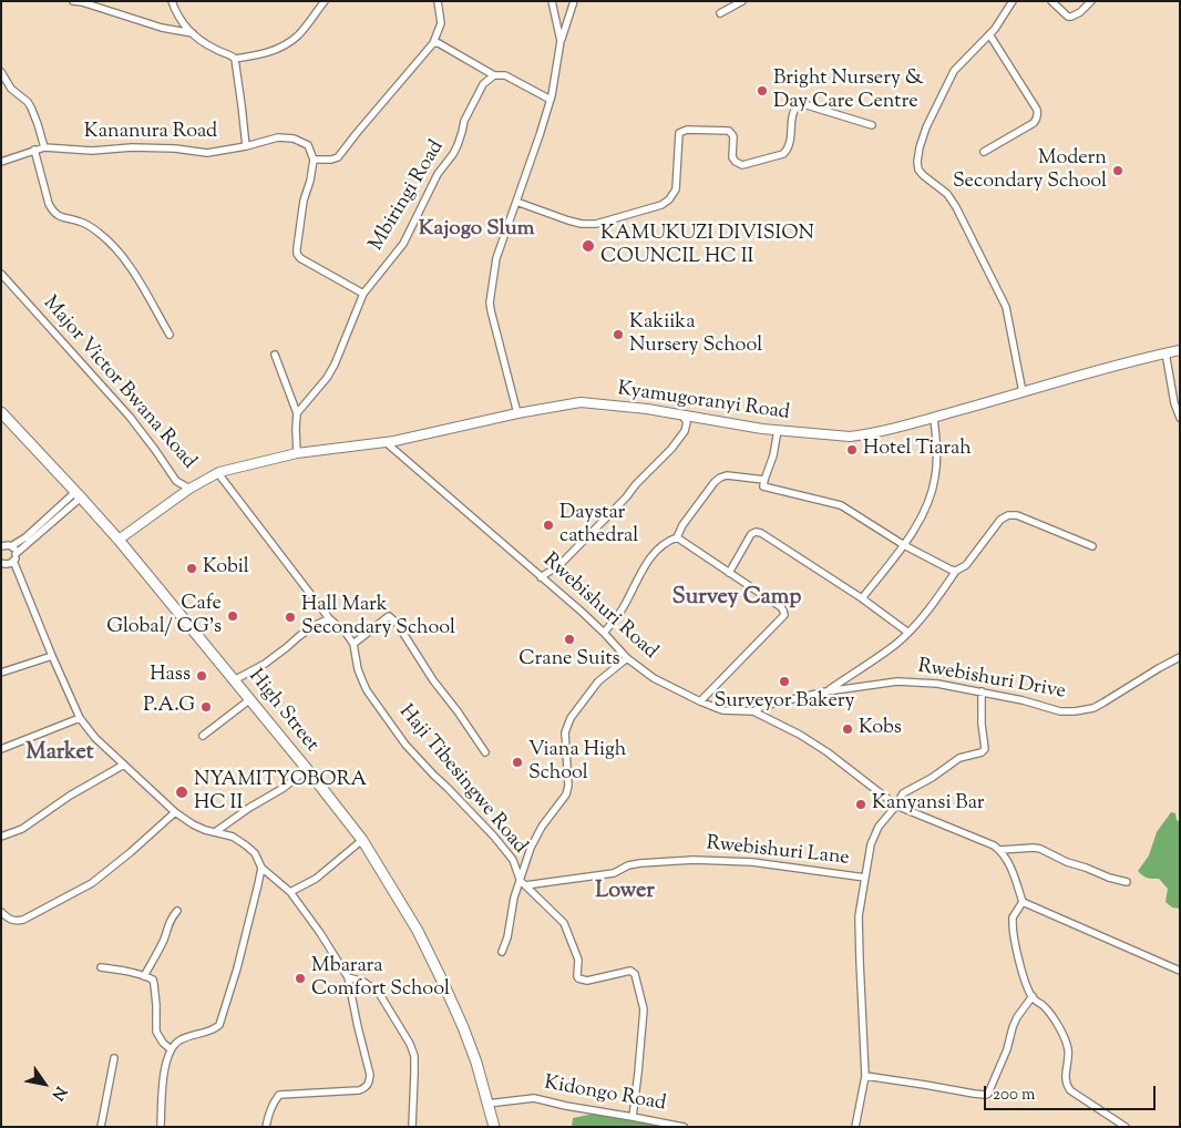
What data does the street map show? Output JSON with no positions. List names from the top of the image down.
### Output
{
  "streets": {
    "main road": ["High Street"],
    "street": [
      "Kananura Road",
      "Mbiringi Road",
      "Major Victor Bwana Road",
      "Kyamugoranyi Road",
      "Rwebishuri Road",
      "Rwebishuri Drive",
      "Haji Tibesingwe Road",
      "Rwebishuri Lane",
      "Kidongo Road"
    ]
  },
  "crossings": [
    ["Major Victor Bwana Road", "Kyamugoranyi Road"],
    ["Kyamugoranyi Road", "Rwebishuri Road"],
    ["Kyamugoranyi Road", "High Street"],
    ["Rwebishuri Road", "Rwebishuri Drive"],
    ["High Street", "Kidongo Road"],
    ["Haji Tibesingwe Road", "Rwebishuri Lane"]
  ],
  "districts": [
    "Kajogo Slum",
    "Survey Camp",
    "Market",
    "Lower"
  ],
  "places": [
    "Bright Nursery & Day Care Centre",
    "Modern Secondary School",
    "KAMUKUZI DIVISION COUNCIL HC II",
    "Kakiika Nursery School",
    "Hotel Tiarah",
    "Daystar cathedral",
    "Kobil",
    "Cafe Global/ CG's",
    "Hall Mark Secondary School",
    "Crane Suits",
    "Hass",
    "Surveyor Bakery",
    "P.A.G",
    "Kobs",
    "Viana High School",
    "NYAMITYOBORA HC II",
    "Kanyansi Bar",
    "Mbarara Comfort School"
  ],
  "scale_bar": "200 m",
  "north": "bottom right"
}
